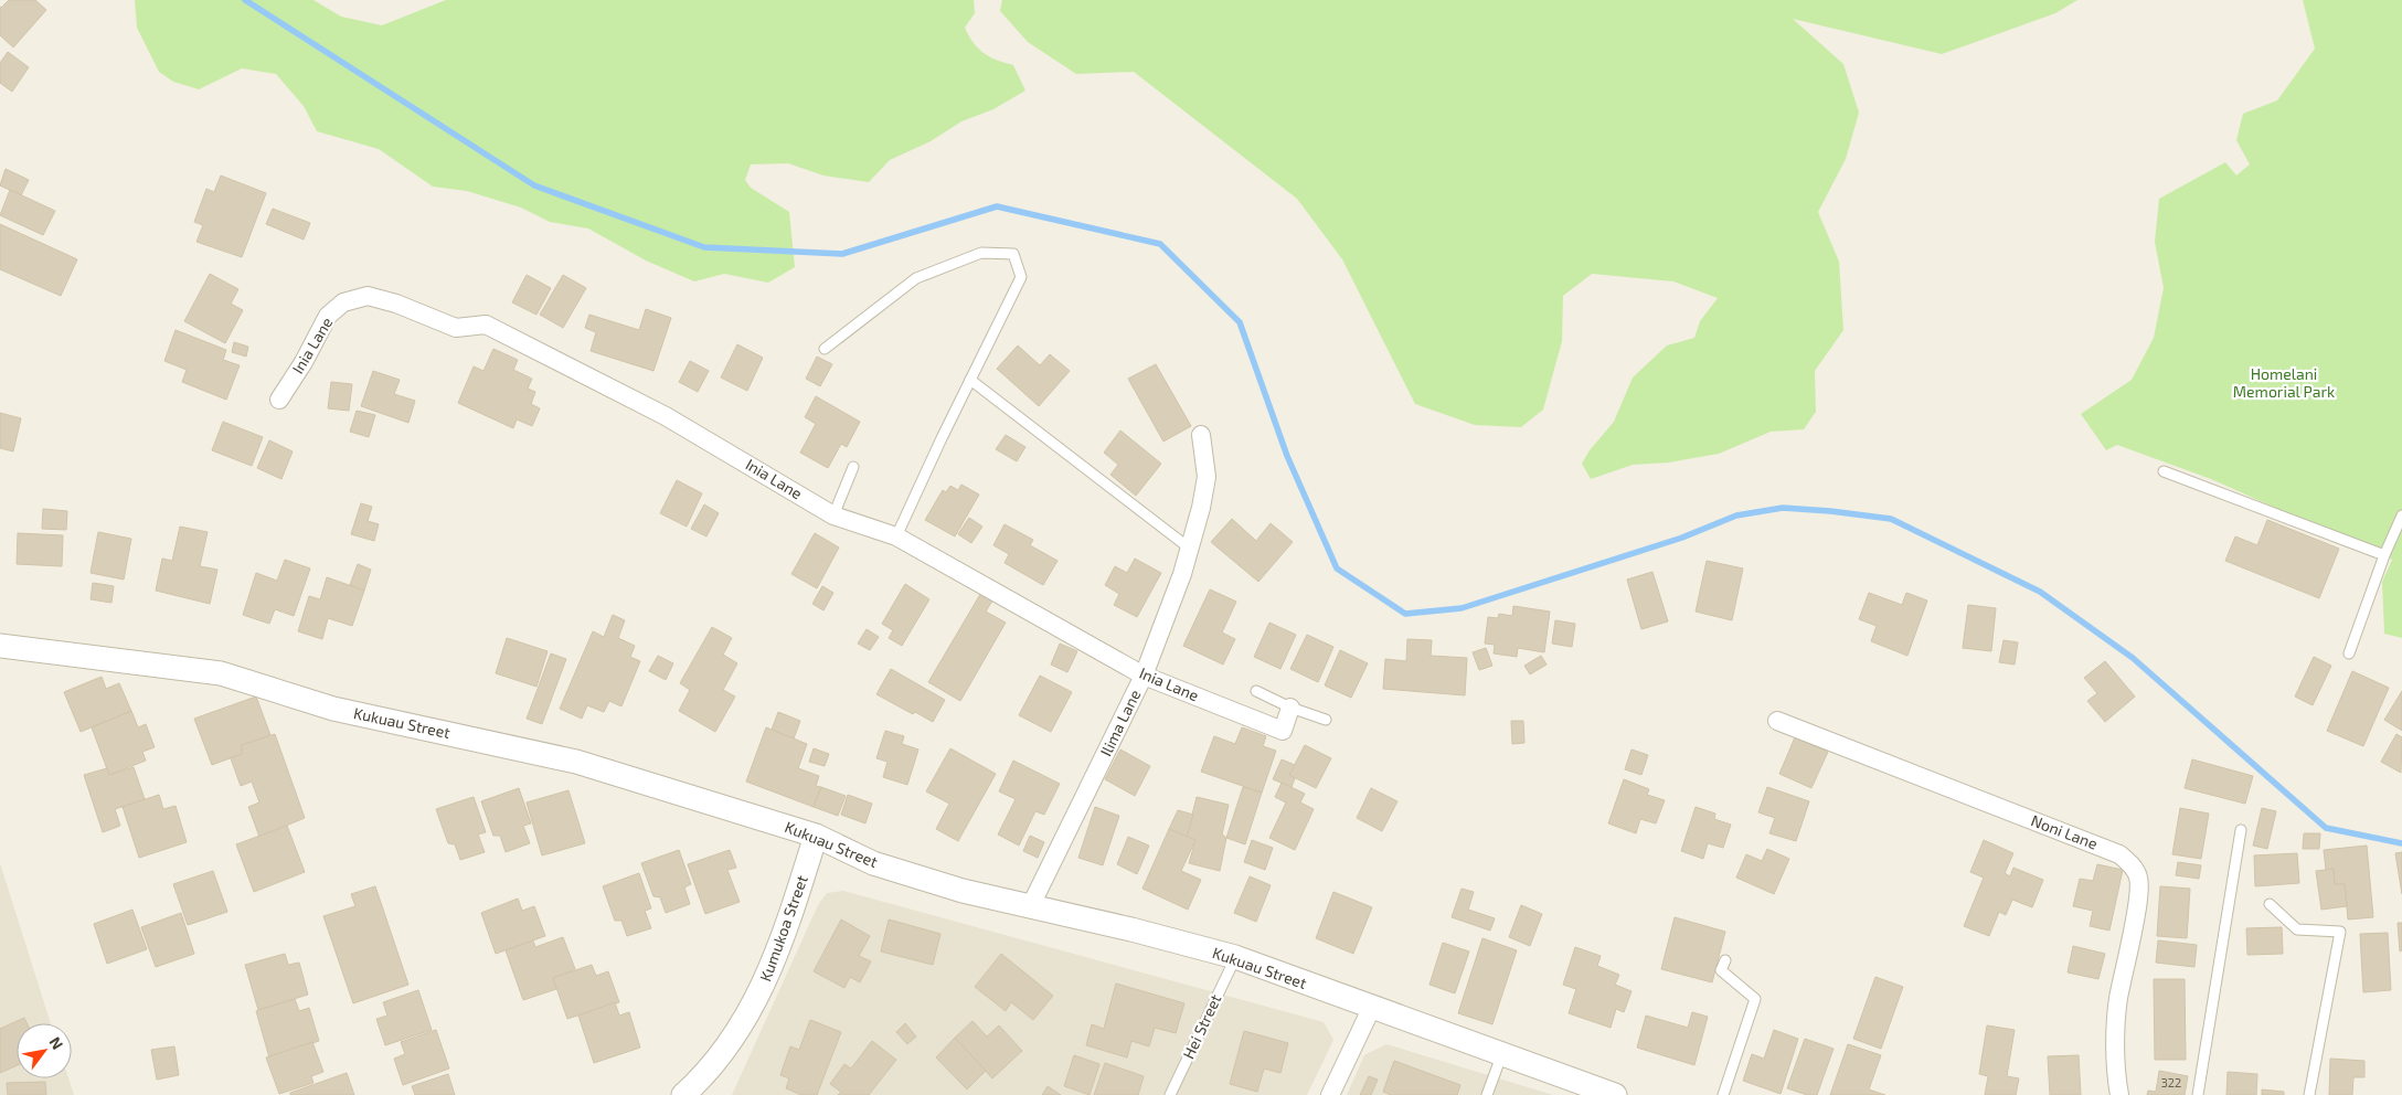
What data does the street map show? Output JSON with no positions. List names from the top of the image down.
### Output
{
  "streets": {
    "street": [
      "Inia Lane",
      "Kukuau Street",
      "Ilima Lane",
      "Noni Lane",
      "Kumukoa Street"
    ],
    "lane": ["Hei Street"]
  },
  "crossings": [
    ["Inia Lane", "Ilima Lane"],
    ["Kukuau Street", "Ilima Lane"],
    ["Kukuau Street", "Kumukoa Street"],
    ["Kukuau Street", "Hei Street"]
  ],
  "parks": ["Homelani Memorial Park"],
  "house_numbers": ["322"],
  "north": "top right"
}
